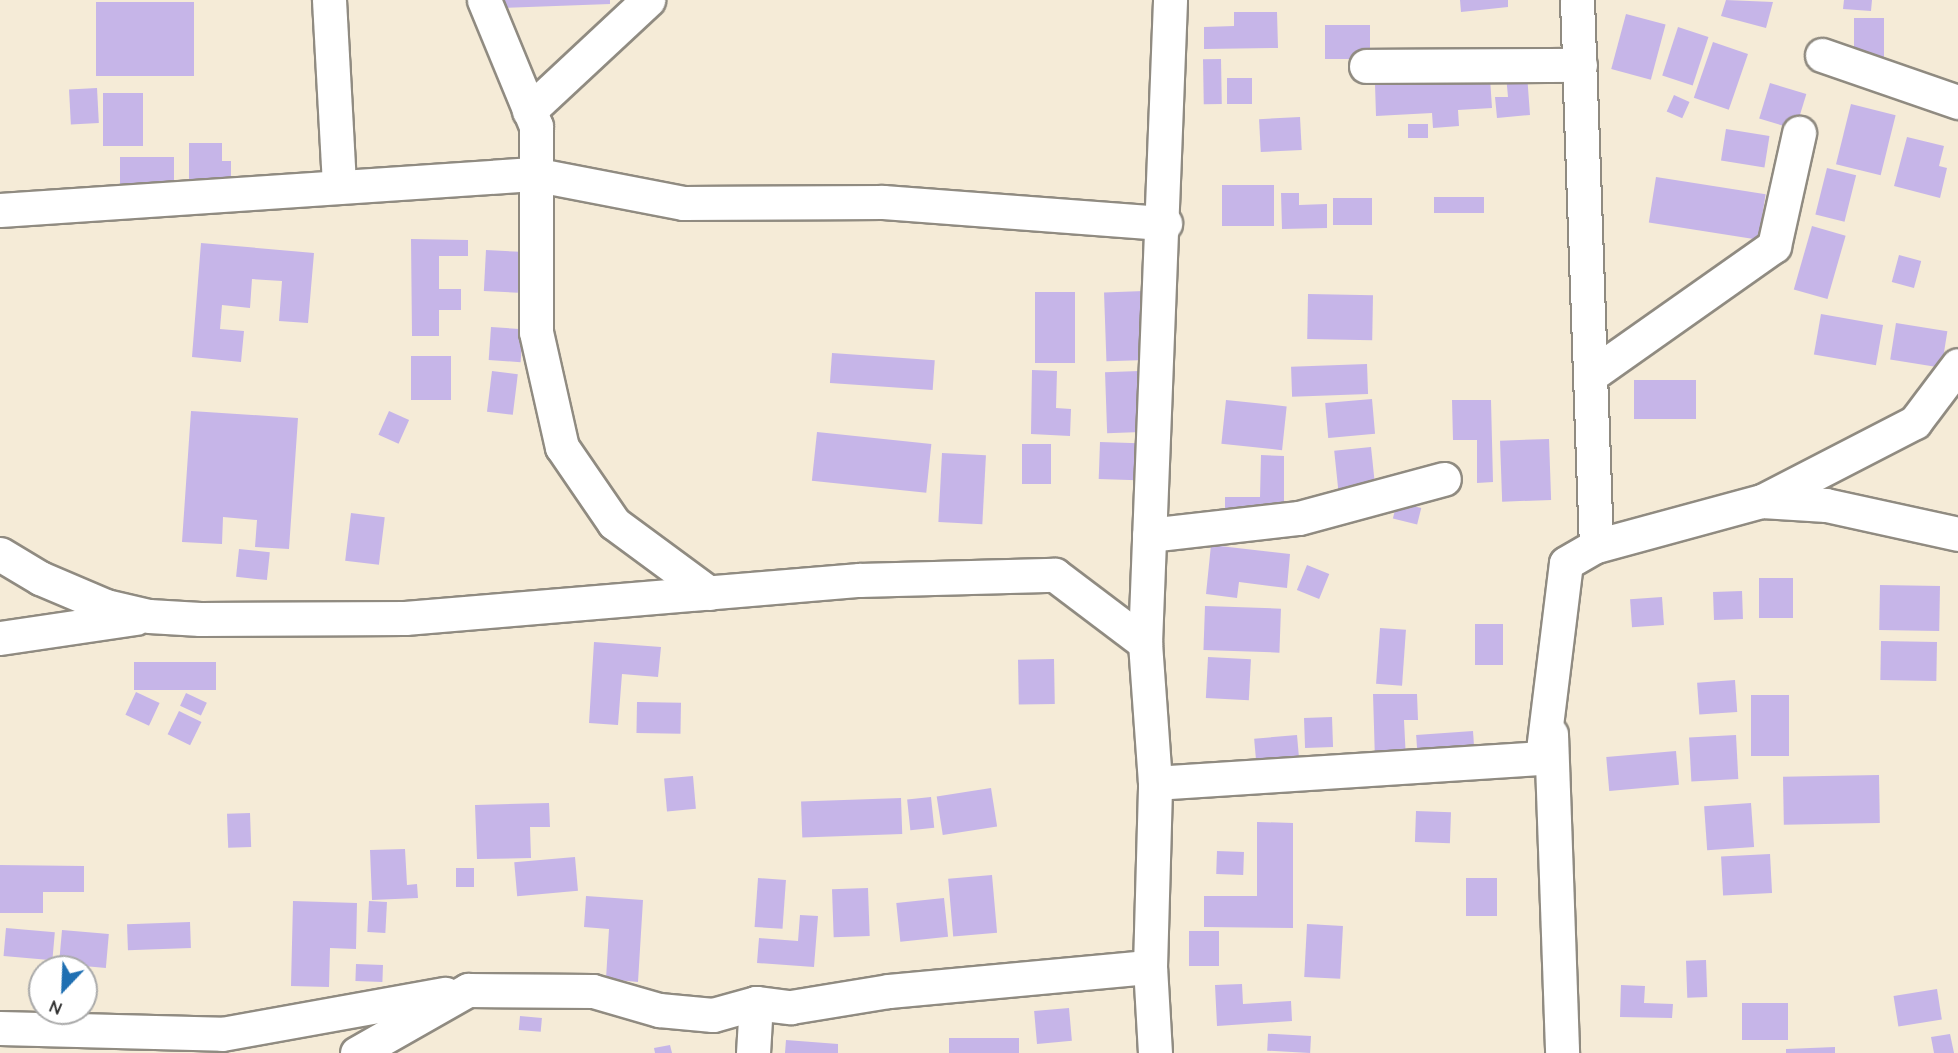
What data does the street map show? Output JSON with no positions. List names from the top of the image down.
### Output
{
  "north": "bottom left"
}
